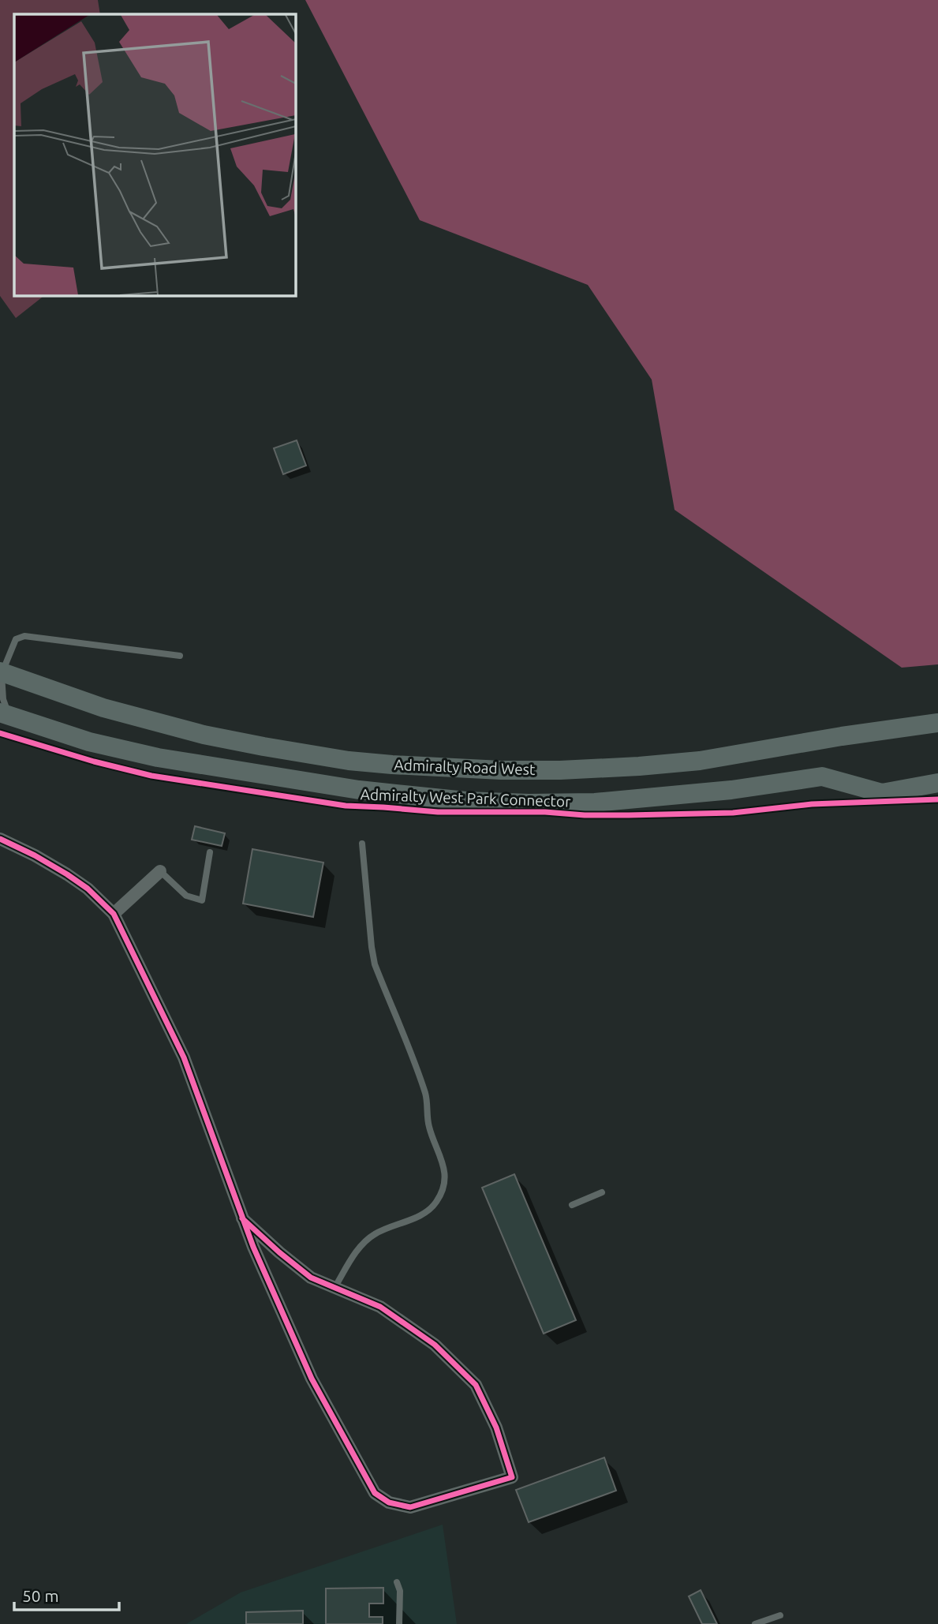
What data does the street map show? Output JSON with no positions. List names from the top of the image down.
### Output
{
  "streets": {
    "main road": ["Admiralty Road West"],
    "cycle path": ["Admiralty West Park Connector"]
  },
  "scale_bar": "50 m"
}
